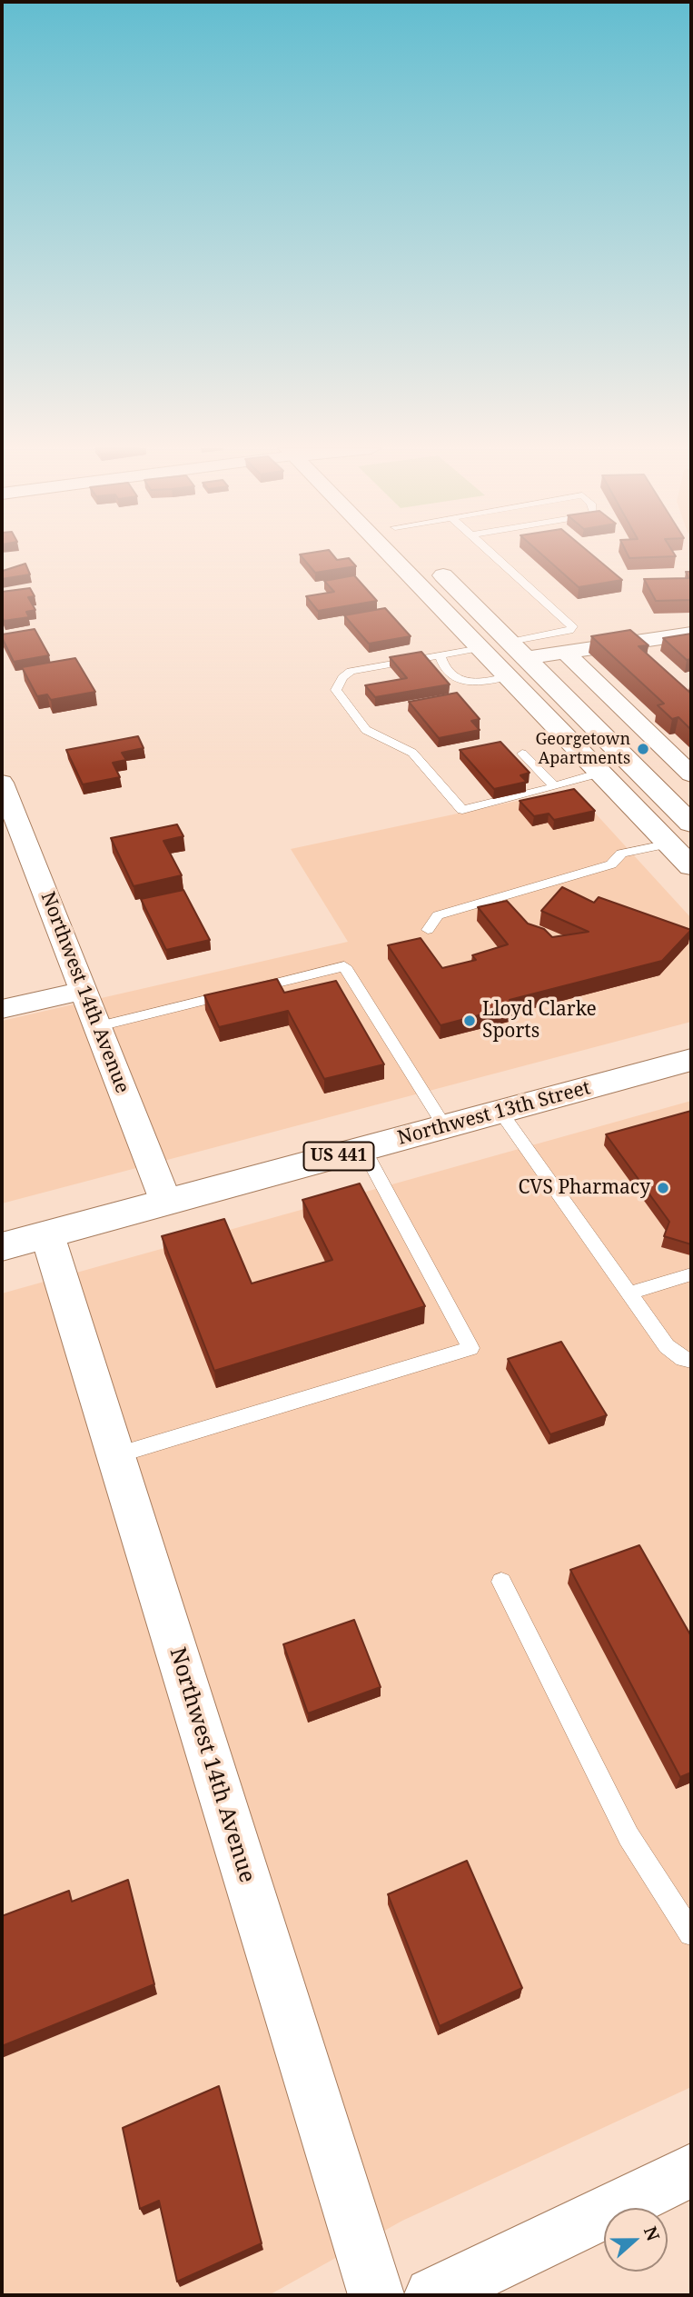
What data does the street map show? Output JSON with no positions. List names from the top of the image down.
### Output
{
  "streets": {
    "main road": ["Northwest 13th Street", "US 441"],
    "street": ["Northwest 14th Avenue"]
  },
  "crossings": [
    ["Northwest 14th Avenue", "Northwest 13th Street"]
  ],
  "places": ["Georgetown Apartments", "Lloyd Clarke Sports", "CVS Pharmacy"],
  "north": "right"
}
